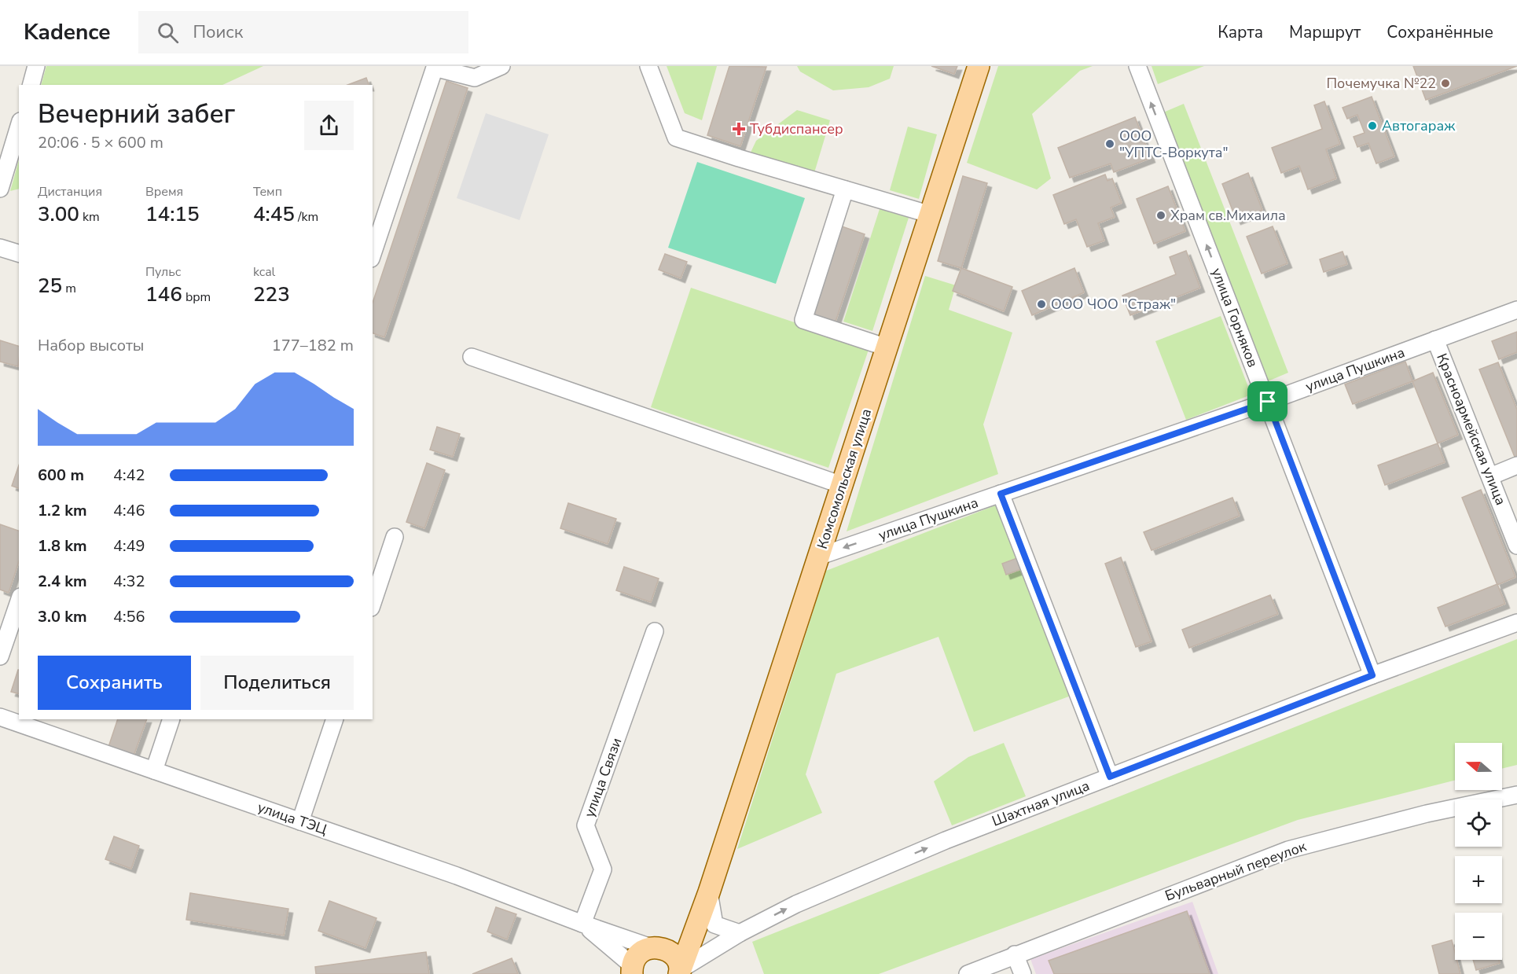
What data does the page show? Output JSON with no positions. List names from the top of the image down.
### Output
{
  "streets": {
    "main road": ["Комсомольская улица"],
    "street": [
      "улица Горняков",
      "улица Пушкина",
      "Красноармейская улица",
      "улица Связи",
      "Шахтная улица",
      "улица ТЭЦ",
      "Бульварный переулок"
    ]
  },
  "crossings": [
    ["улица Горняков", "улица Пушкина"],
    ["улица Горняков", "Шахтная улица"],
    ["улица Пушкина", "Красноармейская улица"],
    ["улица Пушкина", "Комсомольская улица"],
    ["Комсомольская улица", "Шахтная улица"],
    ["улица Связи", "улица ТЭЦ"]
  ],
  "one_way": ["улица Горняков", "Шахтная улица"],
  "places": {
    "other": [
      "Почемучка №22",
      "Автогараж",
      "ООО \"УПТС-Воркута\"",
      "Храм св.Михаила",
      "ООО ЧОО \"Страж\""
    ],
    "health": ["Тубдиспансер"]
  },
  "north": "left",
  "page": {
    "header": "Kadence",
    "search": "Поиск",
    "nav": ["Карта", "Маршрут", "Сохранённые"],
    "heading": ["Вечерний забег", "20:06 · 5 × 600 m"],
    "stats": [
      ["Дистанция", "3.00 km"],
      ["Время", "14:15"],
      ["Темп", "4:45 /km"],
      ["25 m"],
      ["Пульс", "146 bpm"],
      ["kcal", "223"]
    ],
    "chart": ["Набор высоты", "177–182 m"],
    "list": [
      {
        "name": "600 m",
        "note": "4:42"
      },
      {
        "name": "1.2 km",
        "note": "4:46"
      },
      {
        "name": "1.8 km",
        "note": "4:49"
      },
      {
        "name": "2.4 km",
        "note": "4:32"
      },
      {
        "name": "3.0 km",
        "note": "4:56"
      }
    ],
    "buttons": ["Сохранить", "Поделиться"],
    "map_buttons": ["+", "−"]
  }
}
